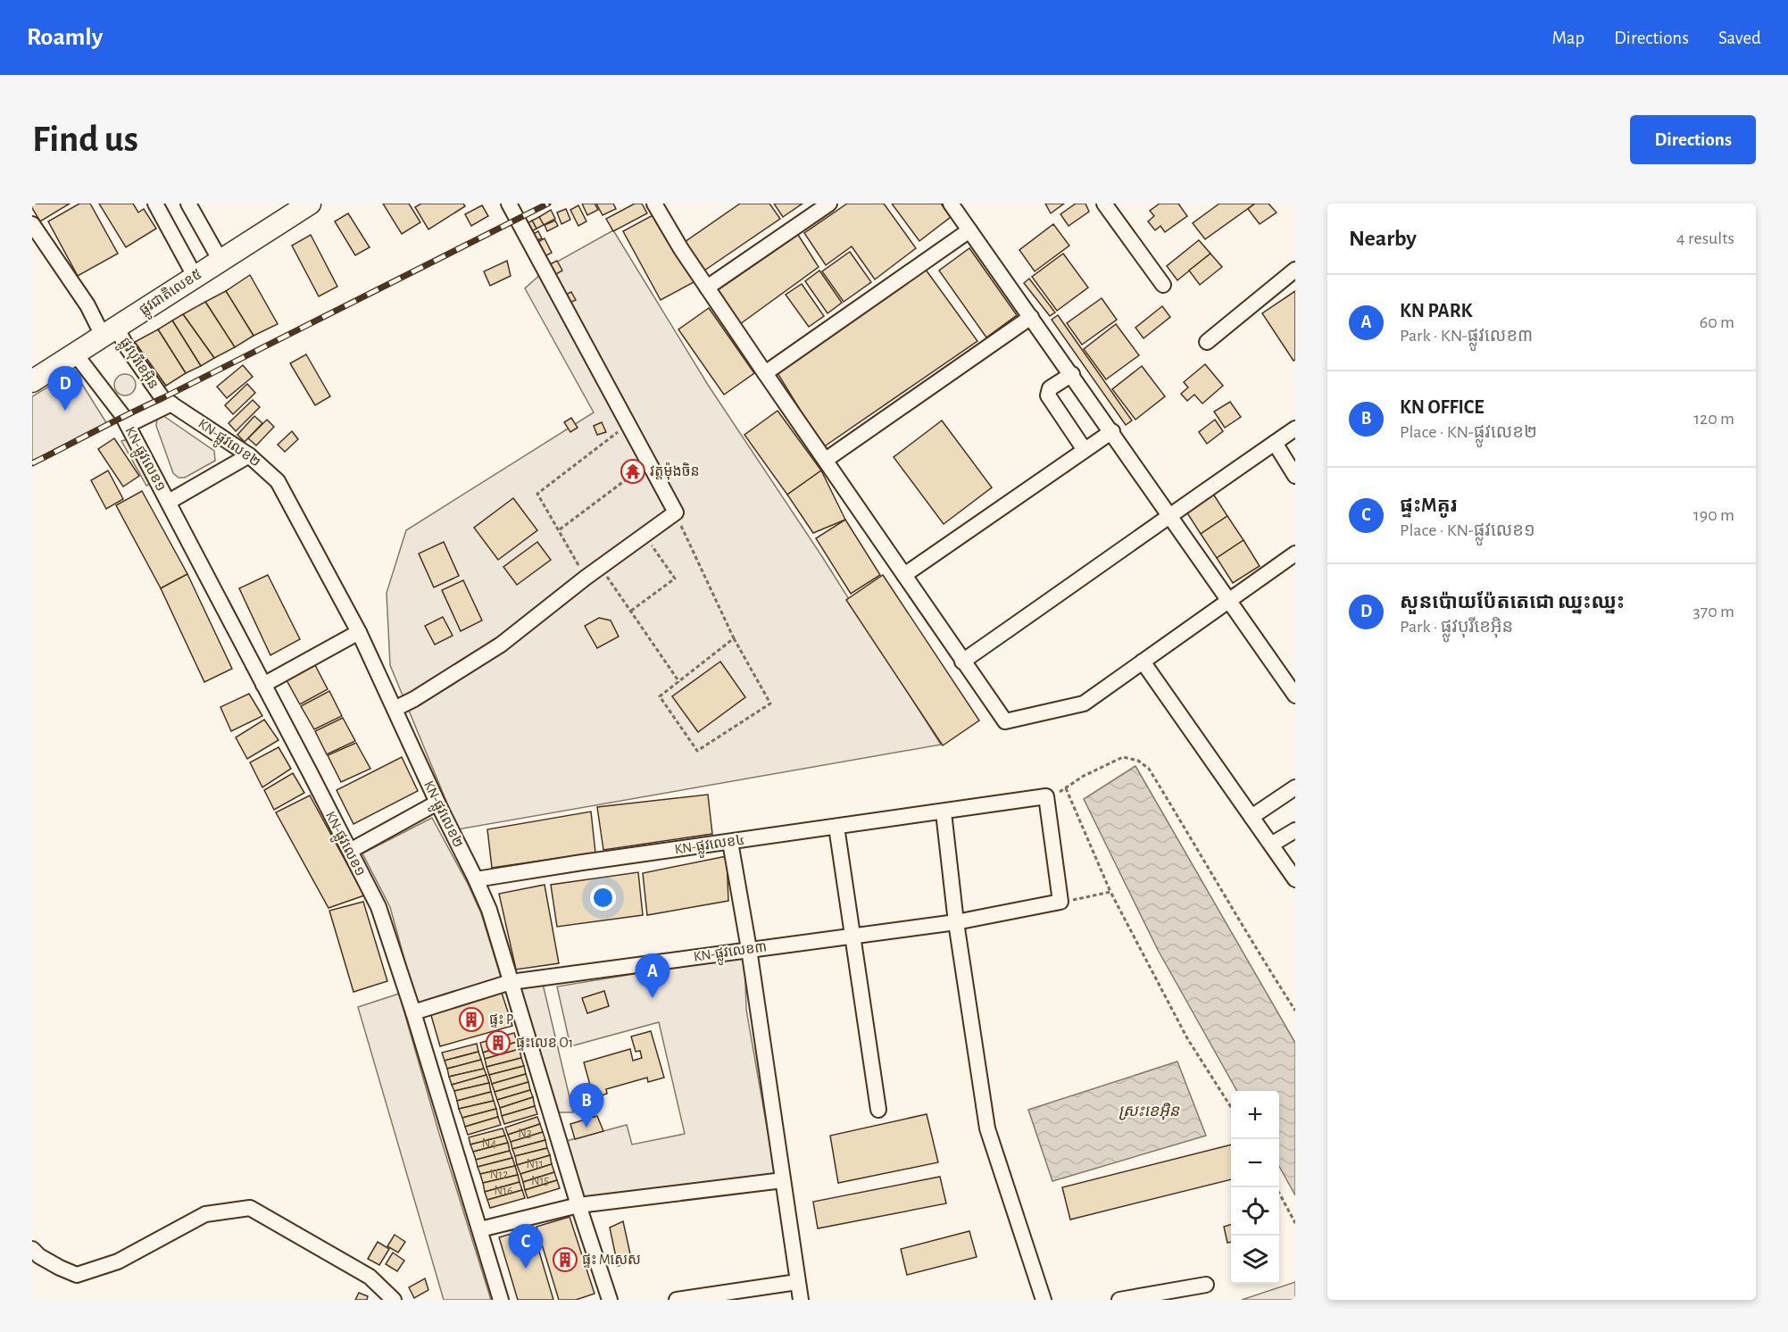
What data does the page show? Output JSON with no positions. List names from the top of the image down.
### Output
{
  "streets": {
    "highway": ["ផ្លូវជាតិលេខ៥"],
    "street": [
      "ផ្លូវបុរីខេអ៊ិន",
      "KN-ផ្លូវលេខ២",
      "KN-ផ្លូវលេខ១",
      "KN-ផ្លូវលេខ៤",
      "KN-ផ្លូវលេខ៣"
    ]
  },
  "crossings": [
    ["ផ្លូវជាតិលេខ៥", "ផ្លូវបុរីខេអ៊ិន"],
    ["ផ្លូវបុរីខេអ៊ិន", "KN-ផ្លូវលេខ២"],
    ["KN-ផ្លូវលេខ២", "KN-ផ្លូវលេខ៤"],
    ["KN-ផ្លូវលេខ២", "KN-ផ្លូវលេខ៣"],
    ["KN-ផ្លូវលេខ១", "KN-ផ្លូវលេខ៣"]
  ],
  "water": ["ស្រះខេអ៊ិន"],
  "places": {
    "temple": ["វត្តម៉ុងចិន"],
    "building": ["ផ្ទះ P", "ផ្ទះលេខ O1", "ផ្ទះ Mសេស"]
  },
  "house_numbers": [
    "N3",
    "N4",
    "N11",
    "N12",
    "N15",
    "N16"
  ],
  "page": {
    "header": "Roamly",
    "nav": ["Map", "Directions", "Saved"],
    "buttons": "Directions",
    "title": "Find us",
    "heading": ["Nearby", "4 results"],
    "list": [
      {
        "mark": "A",
        "name": "KN PARK",
        "note": "Park · KN-ផ្លូវលេខ៣",
        "value": "60 m"
      },
      {
        "mark": "B",
        "name": "KN OFFICE",
        "note": "Place · KN-ផ្លូវលេខ២",
        "value": "120 m"
      },
      {
        "mark": "C",
        "name": "ផ្ទះMគូរ",
        "note": "Place · KN-ផ្លូវលេខ១",
        "value": "190 m"
      },
      {
        "mark": "D",
        "name": "សួនប៉ោយប៉ែតតេជោ ឈ្នះឈ្នះ",
        "note": "Park · ផ្លូវបុរីខេអ៊ិន",
        "value": "370 m"
      }
    ],
    "pins": [
      "D",
      "A",
      "B",
      "C"
    ],
    "map_buttons": ["+", "−"]
  }
}
